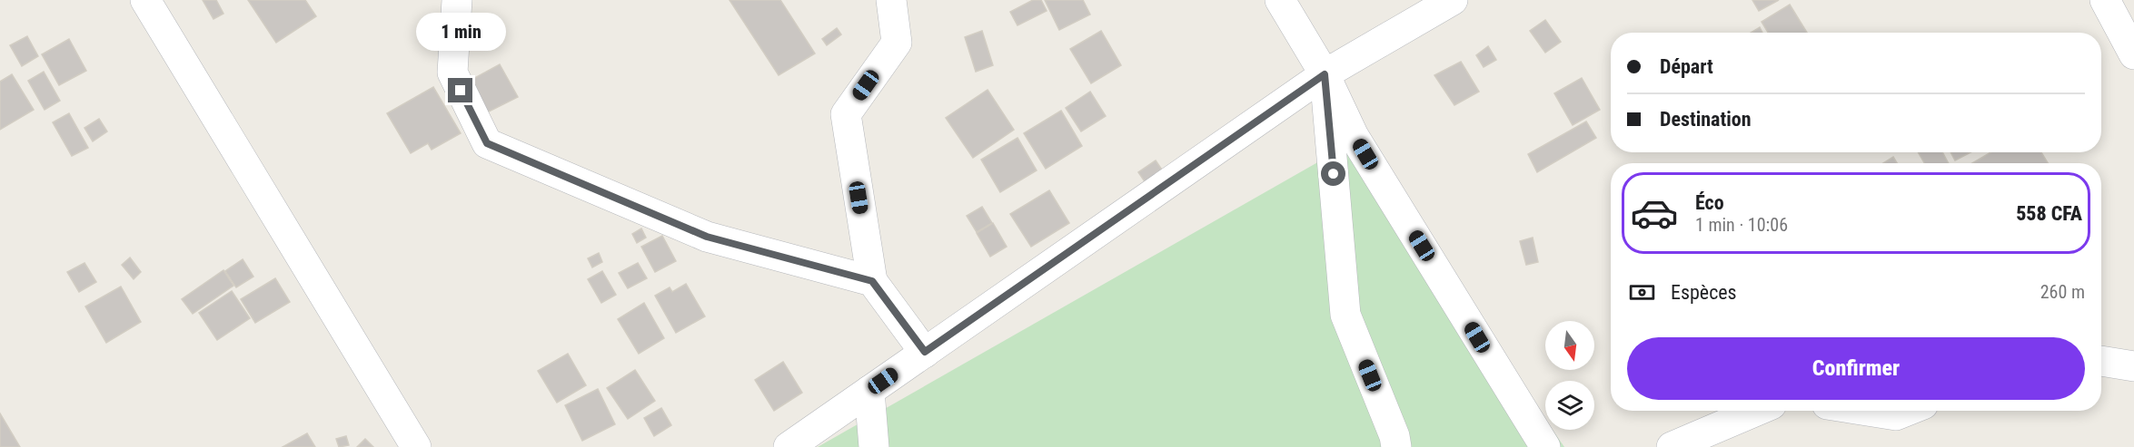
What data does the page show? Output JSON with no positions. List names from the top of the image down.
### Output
{
  "north": "bottom",
  "page": {
    "bubble": "1 min",
    "banner": ["Départ", "Destination"],
    "list": [
      {
        "name": "Éco",
        "note": "1 min · 10:06",
        "value": "558 CFA"
      }
    ],
    "pay": ["Espèces", "260 m"],
    "buttons": "Confirmer"
  }
}
